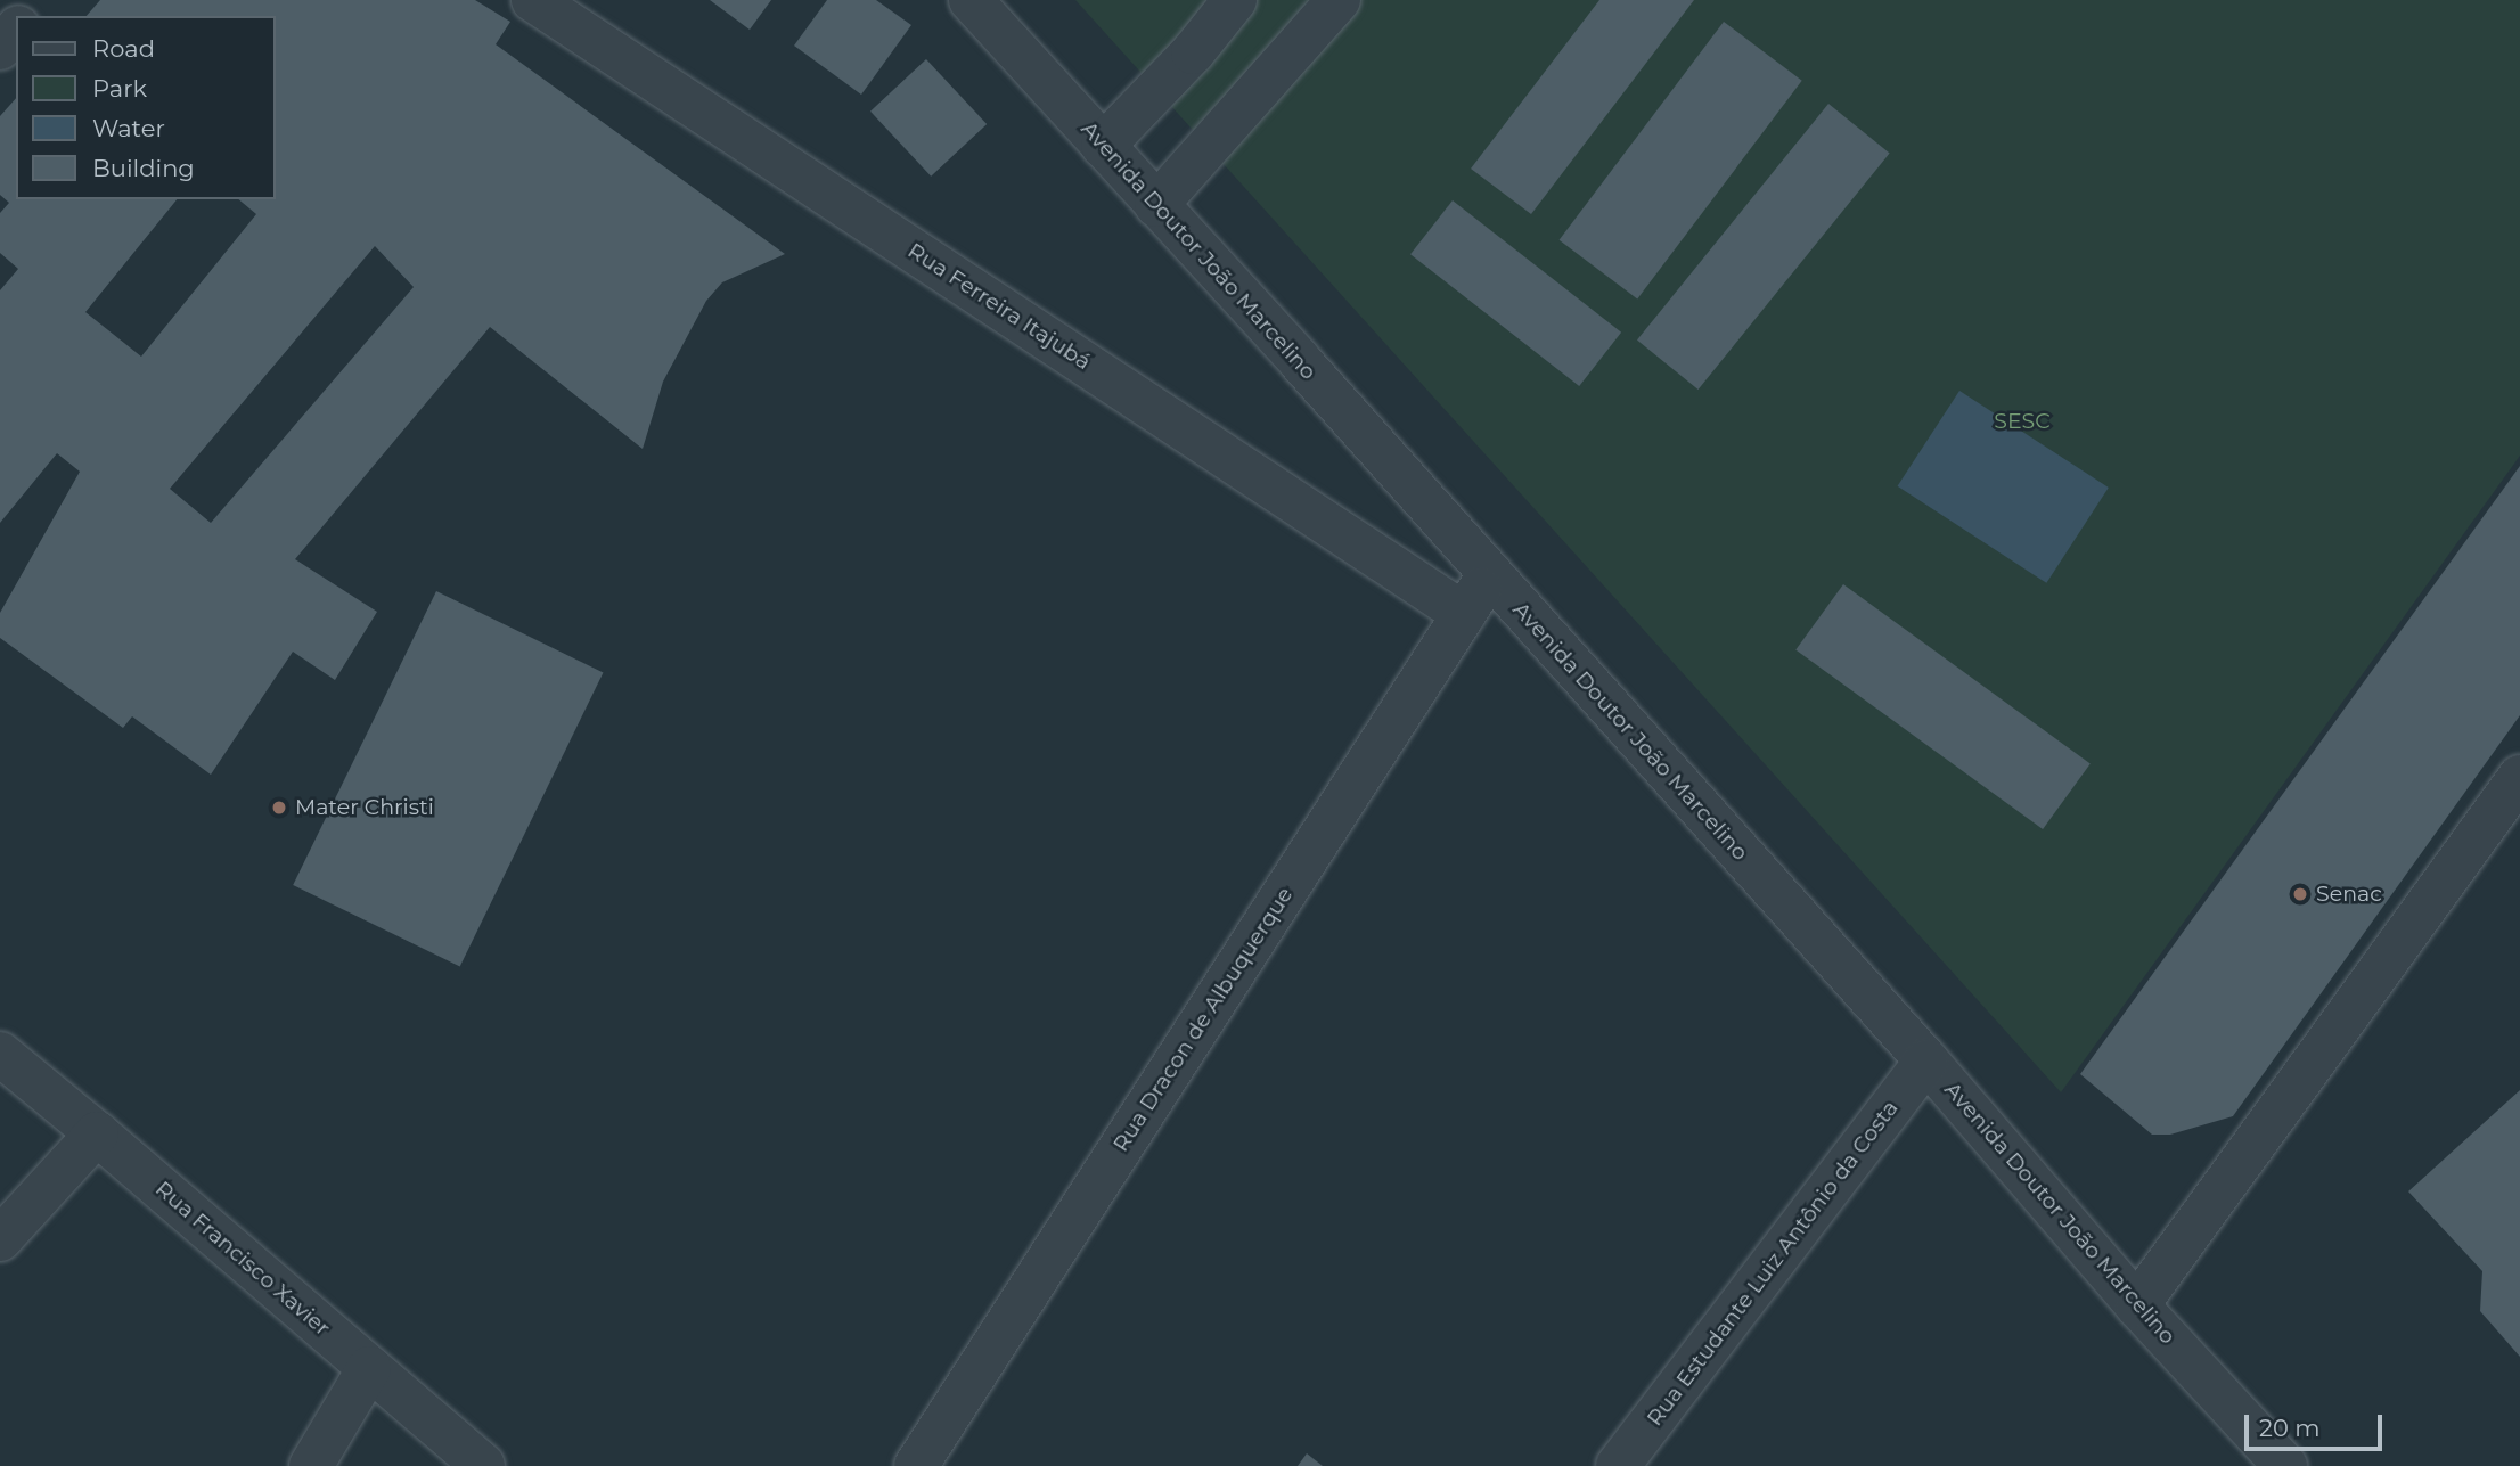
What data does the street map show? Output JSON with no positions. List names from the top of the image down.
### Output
{
  "streets": {
    "street": [
      "Avenida Doutor João Marcelino",
      "Rua Ferreira Itajubá",
      "Rua Dracon de Albuquerque",
      "Rua Francisco Xavier",
      "Rua Estudante Luiz Antônio da Costa"
    ]
  },
  "crossings": [
    ["Avenida Doutor João Marcelino", "Rua Dracon de Albuquerque"],
    ["Avenida Doutor João Marcelino", "Rua Estudante Luiz Antônio da Costa"],
    ["Rua Ferreira Itajubá", "Rua Dracon de Albuquerque"]
  ],
  "parks": ["SESC"],
  "places": ["Mater Christi", "Senac"],
  "legend": [
    "Road",
    "Park",
    "Water",
    "Building"
  ],
  "scale_bar": "20 m"
}
